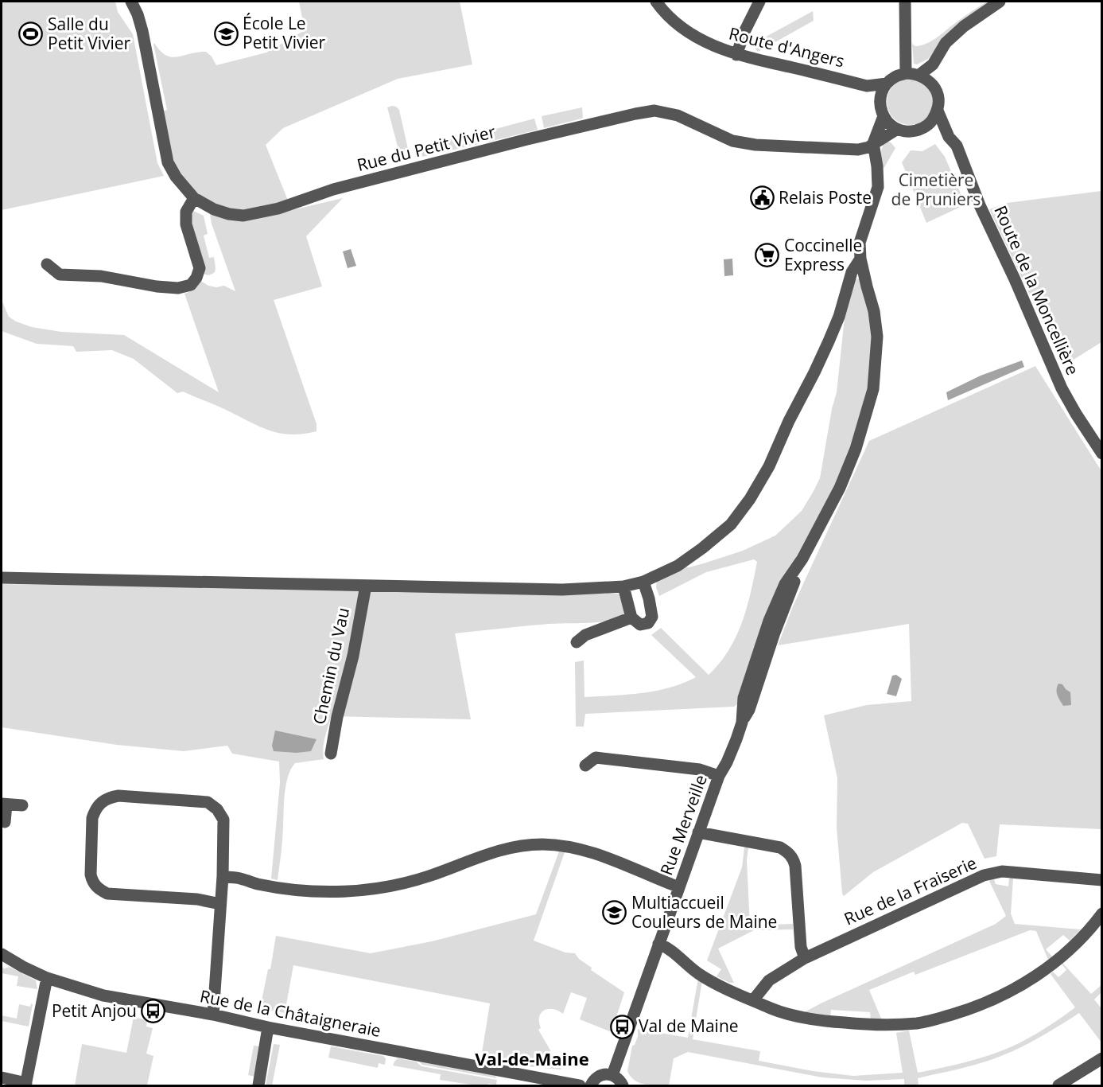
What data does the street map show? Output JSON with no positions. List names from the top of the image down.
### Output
{
  "streets": {
    "street": [
      "Route d'Angers",
      "Rue du Petit Vivier",
      "Route de la Moncellière",
      "Chemin du Vau",
      "Rue Merveille",
      "Rue de la Fraiserie",
      "Rue de la Châtaigneraie"
    ]
  },
  "crossings": [
    ["Route d'Angers", "Rue du Petit Vivier"],
    ["Route d'Angers", "Route de la Moncellière"],
    ["Rue du Petit Vivier", "Route de la Moncellière"]
  ],
  "districts": ["Val-de-Maine"],
  "parks": ["Cimetière de Pruniers"],
  "places": {
    "school or university": ["École Le Petit Vivier", "Multiaccueil Couleurs de Maine"],
    "sports": ["Salle du Petit Vivier"],
    "public building": ["Relais Poste"],
    "supermarket": ["Coccinelle Express"],
    "bus stop": ["Petit Anjou", "Val de Maine"]
  }
}
